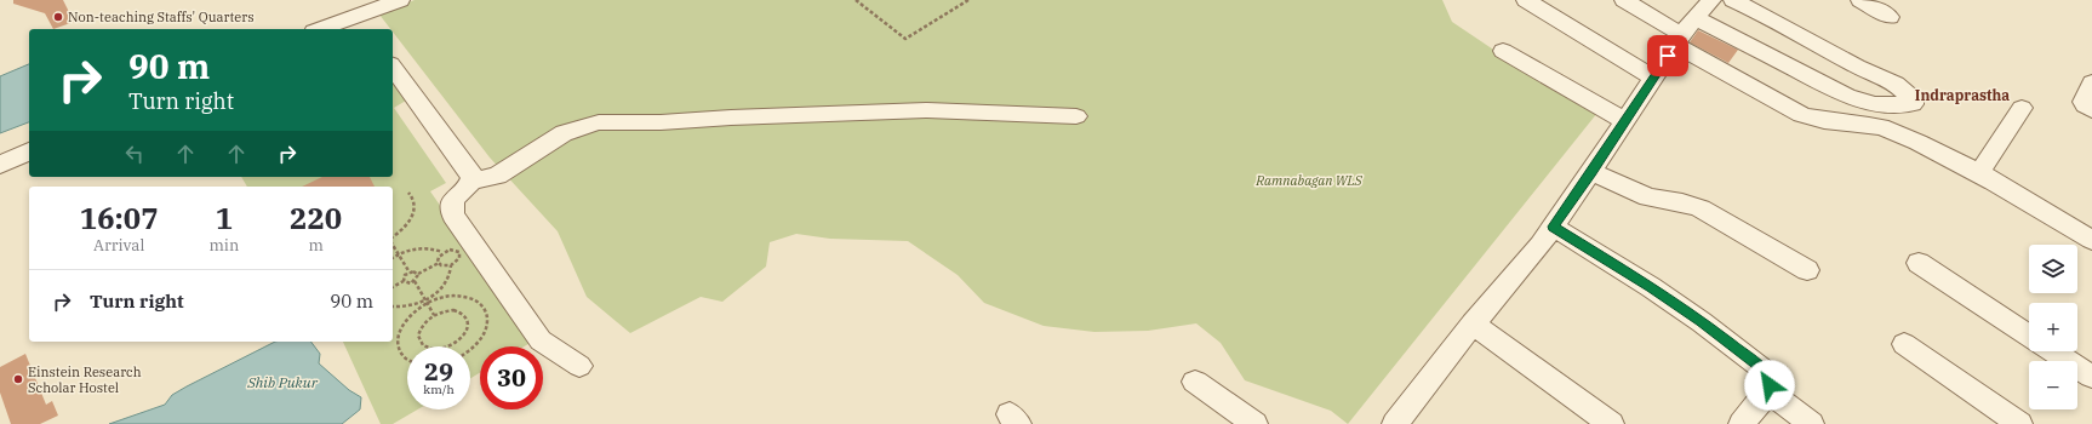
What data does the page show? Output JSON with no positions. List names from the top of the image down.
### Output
{
  "districts": ["Indraprastha"],
  "water": ["Shib Pukur"],
  "parks": ["Ramnabagan WLS"],
  "places": ["Non-teaching Staffs' Quarters", "Einstein Research Scholar Hostel"],
  "page": {
    "turn": ["90 m", "Turn right"],
    "eta": [
      "16:07",
      "Arrival",
      "1",
      "min",
      "220",
      "m"
    ],
    "map_buttons": ["+", "−"],
    "list": [
      {
        "name": "Turn right",
        "value": "90 m"
      }
    ],
    "speed": "29 km/h",
    "limit": "30"
  }
}
